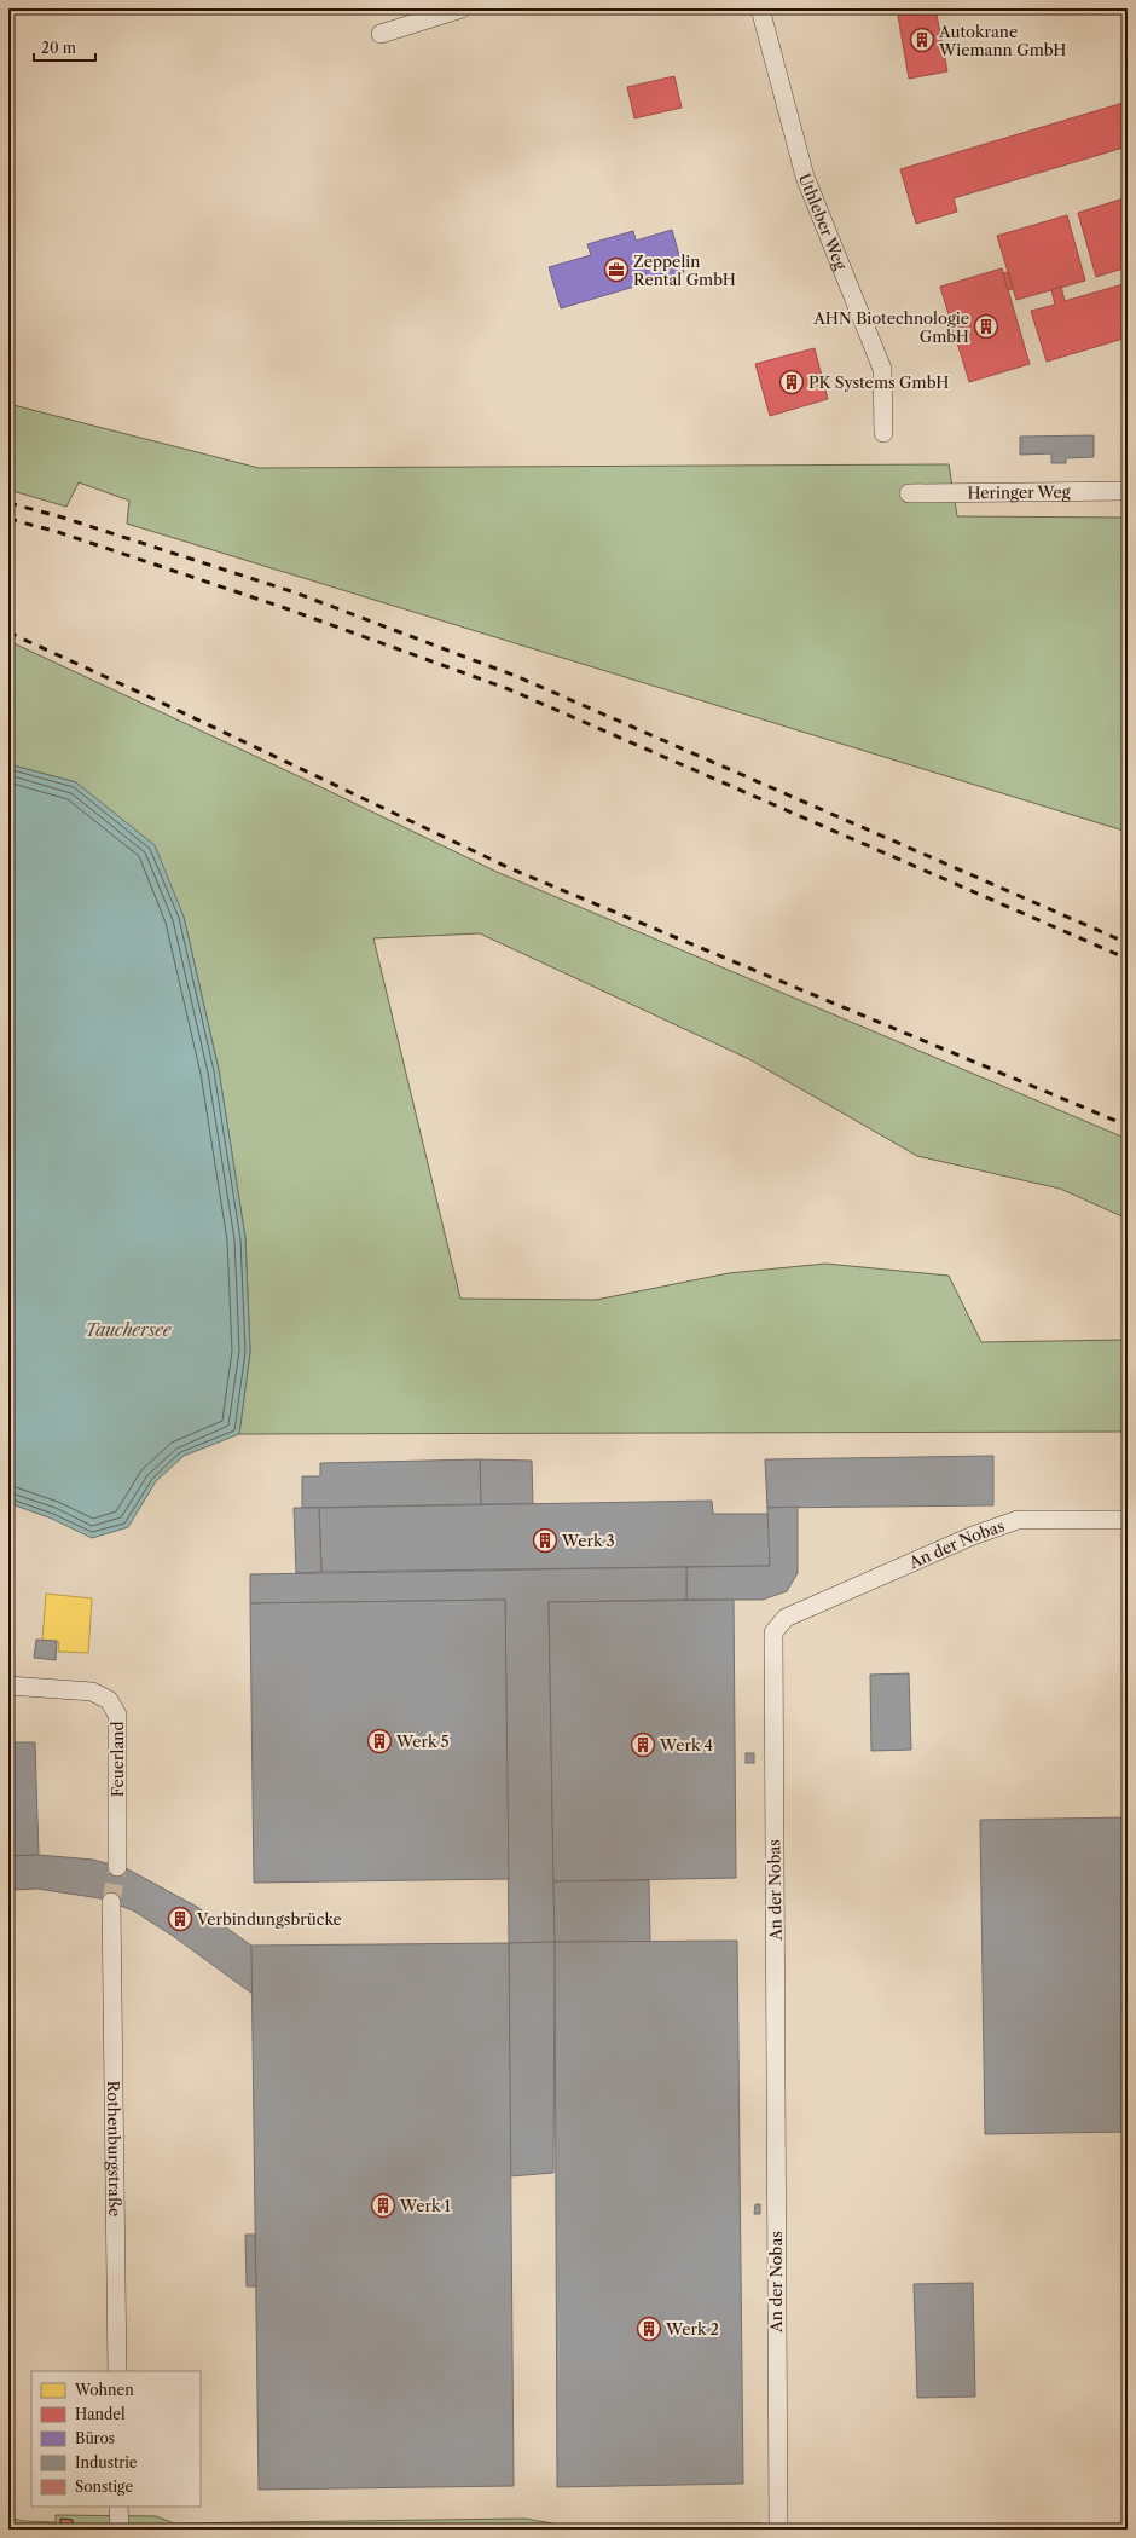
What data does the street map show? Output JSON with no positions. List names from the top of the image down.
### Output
{
  "streets": {
    "street": [
      "Uthleber Weg",
      "Heringer Weg",
      "An der Nobas",
      "Feuerland",
      "Rothenburgstraße"
    ]
  },
  "water": ["Tauchersee"],
  "places": {
    "building": [
      "Autokrane Wiemann GmbH",
      "AHN Biotechnologie GmbH",
      "PK Systems GmbH",
      "Werk 3",
      "Werk 5",
      "Werk 4",
      "Verbindungsbrücke",
      "Werk 1",
      "Werk 2"
    ],
    "office": ["Zeppelin Rental GmbH"]
  },
  "legend": [
    "Wohnen",
    "Handel",
    "Büros",
    "Industrie",
    "Sonstige"
  ],
  "scale_bar": "20 m"
}
